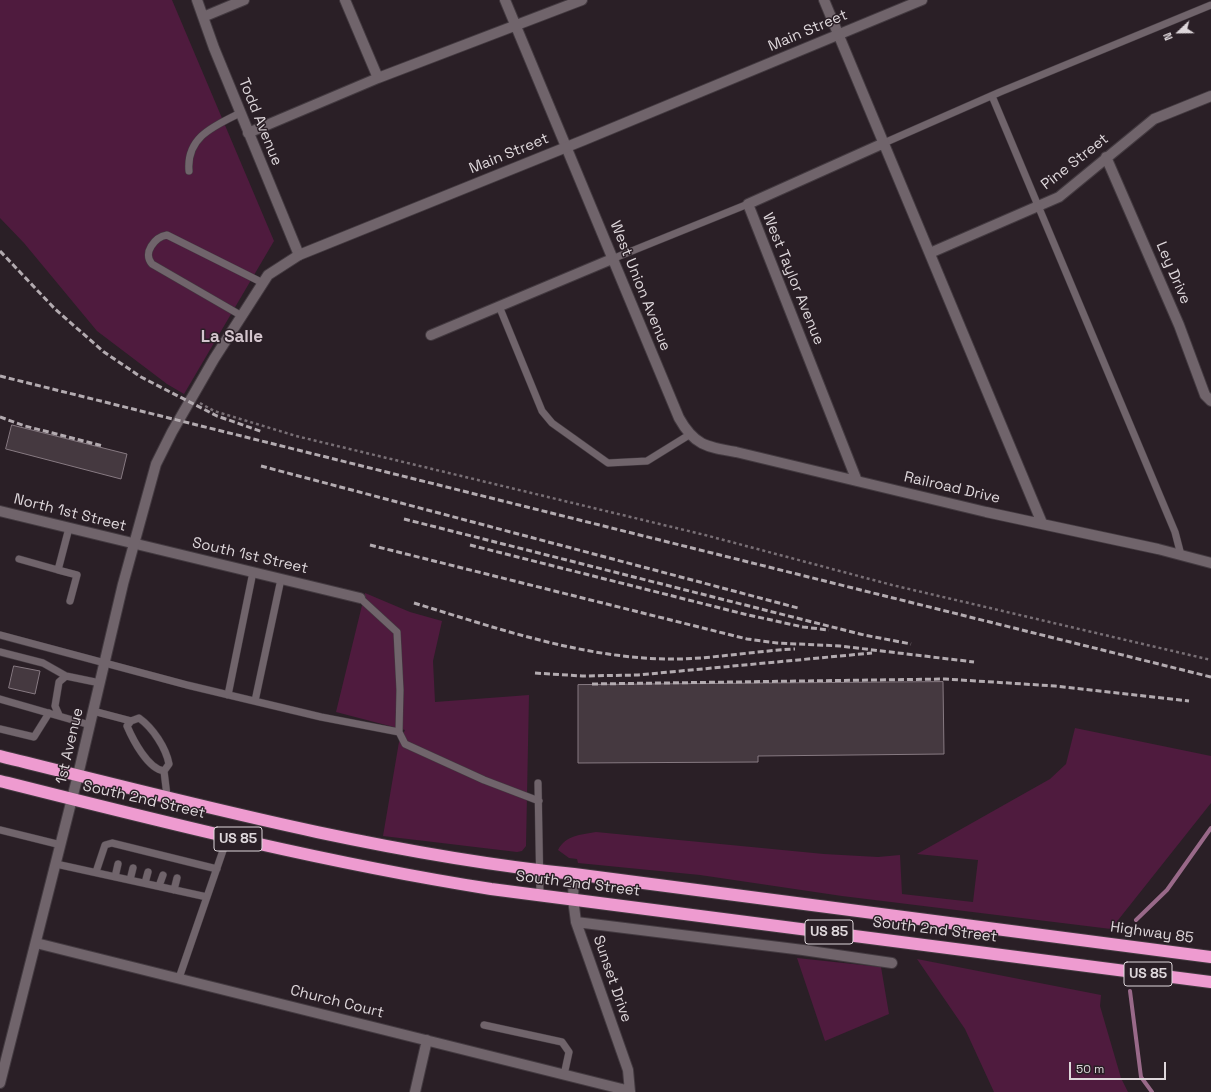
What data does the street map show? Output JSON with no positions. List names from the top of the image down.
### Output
{
  "streets": {
    "highway": ["South 2nd Street", "US 85", "Highway 85"],
    "street": [
      "Main Street",
      "Todd Avenue",
      "Pine Street",
      "Ley Drive",
      "West Taylor Avenue",
      "West Union Avenue",
      "Railroad Drive",
      "North 1st Street",
      "South 1st Street",
      "1st Avenue",
      "Sunset Drive",
      "Church Court"
    ]
  },
  "crossings": [
    ["Main Street", "Todd Avenue"],
    ["Main Street", "West Union Avenue"],
    ["Main Street", "1st Avenue"],
    ["Pine Street", "Ley Drive"],
    ["West Taylor Avenue", "Railroad Drive"],
    ["West Union Avenue", "Railroad Drive"],
    ["North 1st Street", "South 1st Street"],
    ["North 1st Street", "1st Avenue"],
    ["South 1st Street", "1st Avenue"],
    ["1st Avenue", "South 2nd Street"],
    ["1st Avenue", "US 85"],
    ["1st Avenue", "Church Court"],
    ["South 2nd Street", "US 85"],
    ["South 2nd Street", "Highway 85"],
    ["South 2nd Street", "Sunset Drive"],
    ["Sunset Drive", "Church Court"]
  ],
  "districts": ["La Salle"],
  "scale_bar": "50 m",
  "north": "left"
}
